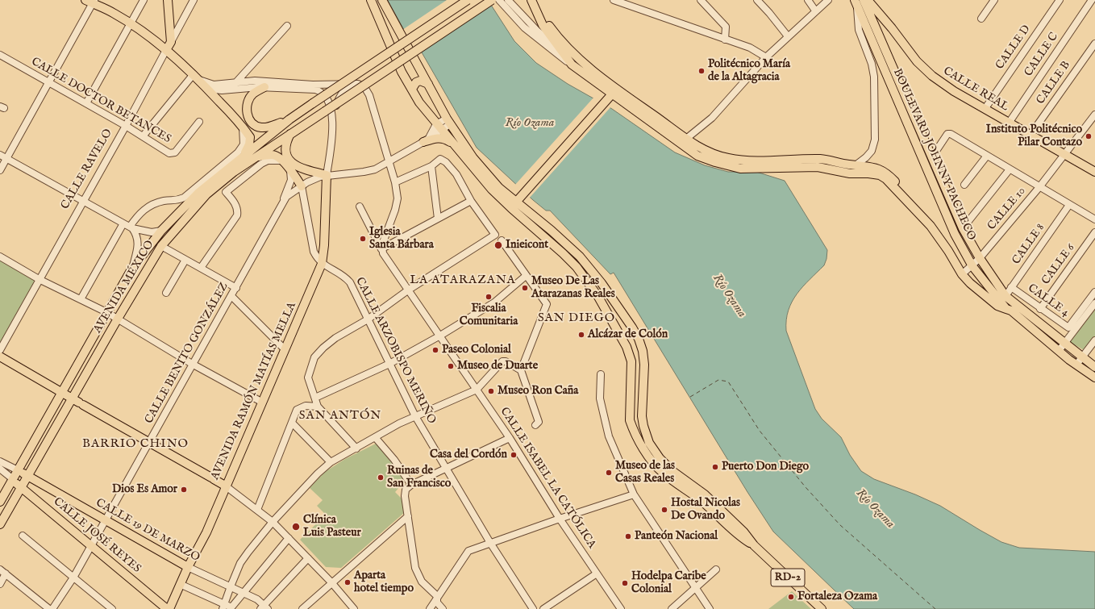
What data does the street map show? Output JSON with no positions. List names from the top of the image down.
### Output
{
  "streets": {
    "main road": [
      "CALLE REAL",
      "BOULEVARD JOHNNY PACHECO",
      "CALLE RAVELO",
      "AVENIDA MÉXICO",
      "AVENIDA RAMÓN MATÍAS MELLA",
      "CALLE 19 DE MARZO",
      "CALLE JOSÉ REYES",
      "RD-2"
    ],
    "street": [
      "CALLE D",
      "CALLE C",
      "CALLE B",
      "CALLE DOCTOR BETANCES",
      "CALLE 10",
      "CALLE 8",
      "CALLE 6",
      "CALLE 4",
      "CALLE ARZOBISPO MERIÑO",
      "CALLE BENITO GONZÁLEZ",
      "CALLE ISABEL LA CATÓLICA"
    ]
  },
  "crossings": [
    ["CALLE D", "CALLE REAL"],
    ["CALLE C", "CALLE REAL"],
    ["CALLE B", "CALLE REAL"],
    ["CALLE REAL", "CALLE 10"],
    ["CALLE DOCTOR BETANCES", "CALLE RAVELO"],
    ["BOULEVARD JOHNNY PACHECO", "CALLE 10"],
    ["BOULEVARD JOHNNY PACHECO", "CALLE 8"],
    ["CALLE RAVELO", "AVENIDA MÉXICO"],
    ["CALLE 8", "CALLE 4"],
    ["CALLE 6", "CALLE 4"],
    ["AVENIDA MÉXICO", "CALLE 19 DE MARZO"],
    ["AVENIDA MÉXICO", "CALLE JOSÉ REYES"],
    ["CALLE ARZOBISPO MERIÑO", "AVENIDA RAMÓN MATÍAS MELLA"],
    ["CALLE BENITO GONZÁLEZ", "AVENIDA RAMÓN MATÍAS MELLA"],
    ["CALLE BENITO GONZÁLEZ", "CALLE 19 DE MARZO"],
    ["CALLE BENITO GONZÁLEZ", "CALLE JOSÉ REYES"],
    ["CALLE BENITO GONZÁLEZ", "RD-2"],
    ["AVENIDA RAMÓN MATÍAS MELLA", "CALLE 19 DE MARZO"]
  ],
  "districts": [
    "LA ATARAZANA",
    "SAN DIEGO",
    "SAN ANTÓN",
    "BARRIO CHINO"
  ],
  "water": ["Río Ozama"],
  "places": [
    "Politécnico María de la Altagracia",
    "Instituto Politécnico Pilar Contazo",
    "Iglesia Santa Bárbara",
    "Inieicont",
    "Museo De Las Atarazanas Reales",
    "Fiscalia Comunitaria",
    "Alcázar de Colón",
    "Paseo Colonial",
    "Museo de Duarte",
    "Museo Ron Caña",
    "Casa del Cordón",
    "Puerto Don Diego",
    "Museo de las Casas Reales",
    "Ruinas de San Francisco",
    "Dios Es Amor",
    "Hostal Nicolas De Ovando",
    "Clínica Luis Pasteur",
    "Panteón Nacional",
    "Aparta hotel tiempo",
    "Hodelpa Caribe Colonial",
    "Fortaleza Ozama"
  ]
}
